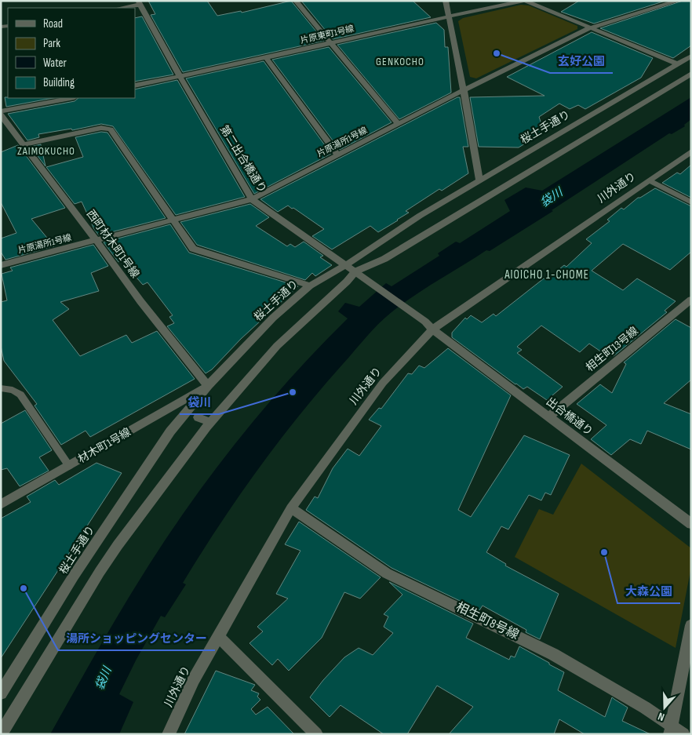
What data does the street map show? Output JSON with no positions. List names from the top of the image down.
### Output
{
  "streets": {
    "street": [
      "片原東町1号線",
      "桜土手通り",
      "片原湯所1号線",
      "第二出合橋通り",
      "川外通り",
      "西町材木町1号線",
      "相生町13号線",
      "出合橋通り",
      "材木町1号線",
      "相生町8号線"
    ]
  },
  "crossings": [
    ["片原東町1号線", "第二出合橋通り"],
    ["桜土手通り", "第二出合橋通り"],
    ["桜土手通り", "西町材木町1号線"],
    ["桜土手通り", "材木町1号線"],
    ["片原湯所1号線", "第二出合橋通り"],
    ["片原湯所1号線", "西町材木町1号線"],
    ["第二出合橋通り", "川外通り"],
    ["第二出合橋通り", "出合橋通り"],
    ["川外通り", "出合橋通り"],
    ["川外通り", "相生町8号線"],
    ["西町材木町1号線", "材木町1号線"],
    ["相生町13号線", "出合橋通り"]
  ],
  "districts": ["GENKOCHO", "ZAIMOKUCHO", "AIOICHO 1-CHOME"],
  "water": ["袋川"],
  "places": [
    "玄好公園",
    "袋川",
    "大森公園",
    "湯所ショッピングセンター"
  ],
  "legend": [
    "Road",
    "Park",
    "Water",
    "Building"
  ],
  "north": "bottom"
}
